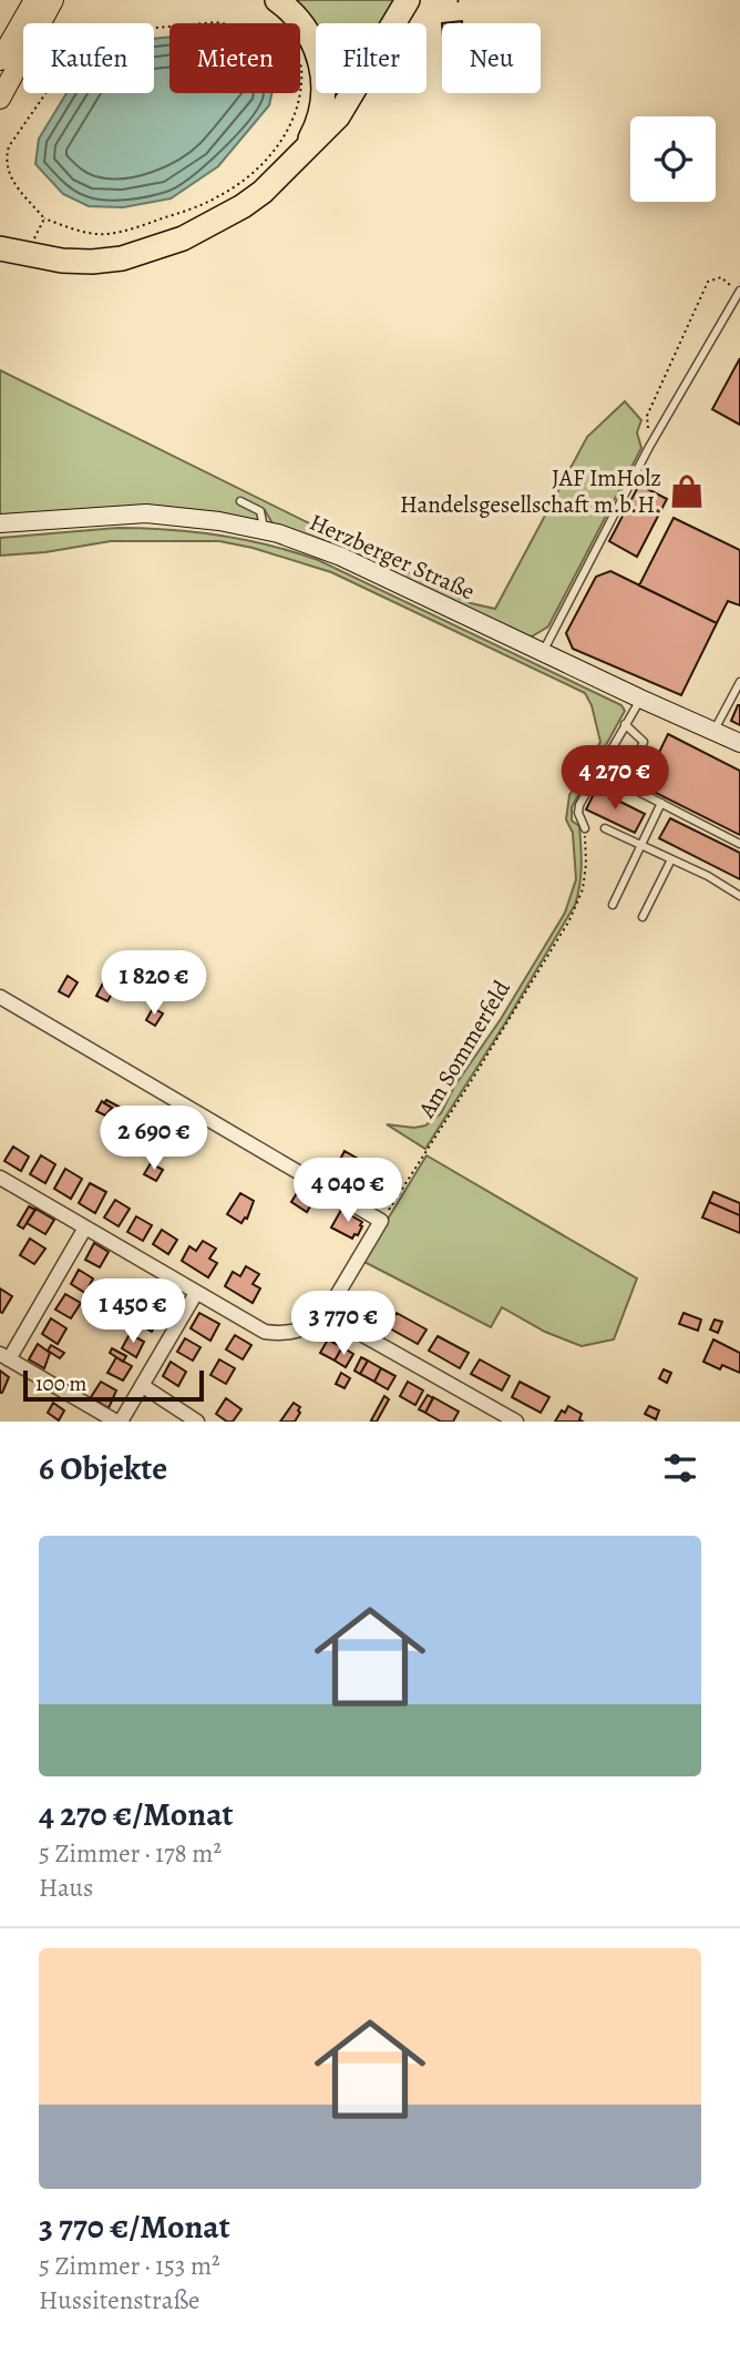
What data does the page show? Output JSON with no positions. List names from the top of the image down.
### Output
{
  "streets": {
    "main road": ["Herzberger Straße"],
    "path": ["Am Sommerfeld"]
  },
  "places": {
    "shop": ["JAF ImHolz Handelsgesellschaft m.b.H."]
  },
  "scale_bar": "100 m",
  "page": {
    "chip": [
      "Kaufen",
      "Mieten",
      "Filter",
      "Neu"
    ],
    "price": [
      "4 270 €",
      "1 820 €",
      "2 690 €",
      "4 040 €",
      "1 450 €",
      "3 770 €"
    ],
    "scale": "100 m",
    "heading": "6 Objekte",
    "list": [
      {
        "name": "4 270 €/Monat",
        "note": "5 Zimmer · 178 m² · Haus"
      },
      {
        "name": "3 770 €/Monat",
        "note": "5 Zimmer · 153 m² · Hussitenstraße"
      }
    ]
  }
}
